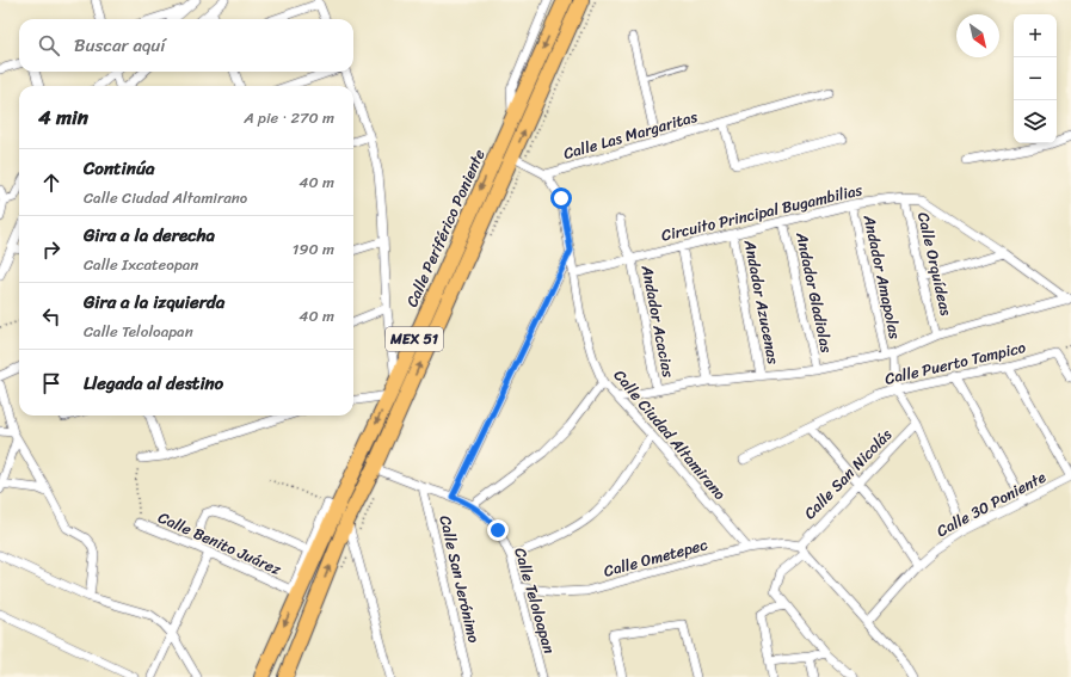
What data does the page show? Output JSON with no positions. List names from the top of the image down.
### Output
{
  "streets": {
    "main road": ["Calle Periférico Poniente", "MEX 51"],
    "street": [
      "Calle Las Margaritas",
      "Circuito Principal Bugambilias",
      "Calle Orquídeas",
      "Andador Amapolas",
      "Andador Gladiolas",
      "Andador Azucenas",
      "Andador Acacias",
      "Calle Puerto Tampico",
      "Calle Ciudad Altamirano",
      "Calle San Nicolás",
      "Calle 30 Poniente",
      "Calle Benito Juárez",
      "Calle Ometepec",
      "Calle San Jerónimo",
      "Calle Teloloapan"
    ]
  },
  "crossings": [
    ["Calle Las Margaritas", "Calle Ciudad Altamirano"],
    ["Circuito Principal Bugambilias", "Calle Orquídeas"],
    ["Circuito Principal Bugambilias", "Andador Amapolas"],
    ["Circuito Principal Bugambilias", "Andador Gladiolas"],
    ["Circuito Principal Bugambilias", "Andador Azucenas"],
    ["Circuito Principal Bugambilias", "Andador Acacias"],
    ["Circuito Principal Bugambilias", "Calle Ciudad Altamirano"],
    ["Calle Periférico Poniente", "Calle Benito Juárez"],
    ["MEX 51", "Calle Ciudad Altamirano"],
    ["MEX 51", "Calle Teloloapan"],
    ["Calle Ciudad Altamirano", "Calle Ometepec"],
    ["Calle San Nicolás", "Calle Ometepec"],
    ["Calle Ometepec", "Calle Teloloapan"],
    ["Calle San Jerónimo", "Calle Teloloapan"]
  ],
  "north": "bottom right",
  "page": {
    "map_buttons": ["+", "−"],
    "search": "Buscar aquí",
    "heading": ["4 min", "A pie · 270 m"],
    "list": [
      ["Continúa", "Calle Ciudad Altamirano", "40 m"],
      ["Gira a la derecha", "Calle Ixcateopan", "190 m"],
      ["Gira a la izquierda", "Calle Teloloapan", "40 m"],
      "Llegada al destino"
    ]
  }
}
